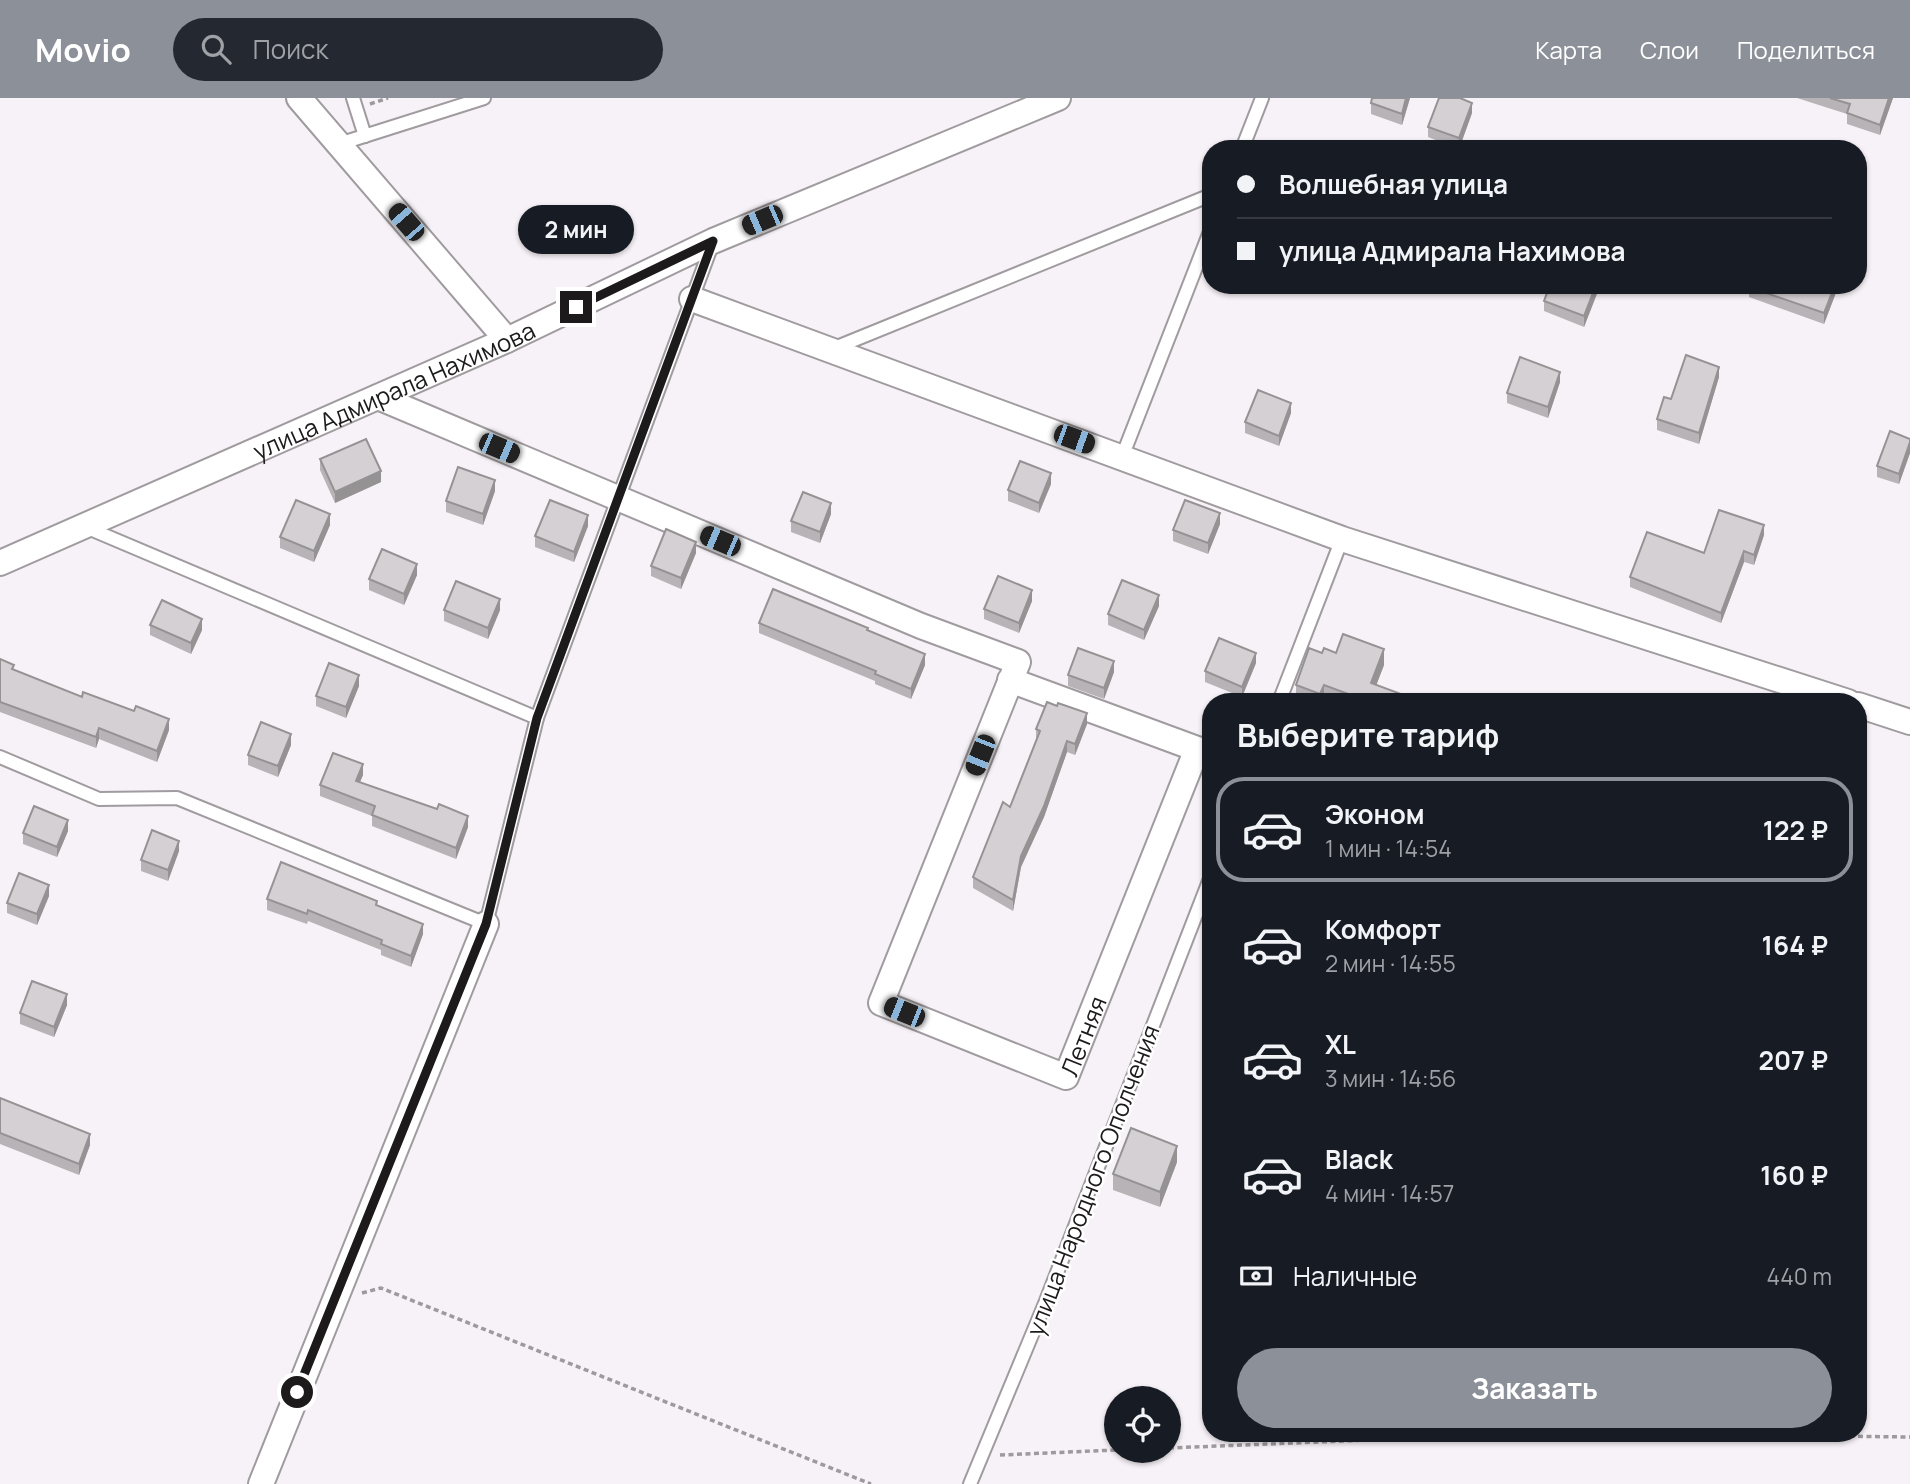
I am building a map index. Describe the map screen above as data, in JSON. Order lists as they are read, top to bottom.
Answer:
{
  "streets": {
    "street": ["улица Адмирала Нахимова", "Летняя"],
    "lane": ["улица Народного Ополчения"]
  },
  "page": {
    "header": "Movio",
    "search": "Поиск",
    "nav": ["Карта", "Слои", "Поделиться"],
    "banner": ["Волшебная улица", "улица Адмирала Нахимова"],
    "bubble": "2 мин",
    "heading": "Выберите тариф",
    "list": [
      {
        "name": "Эконом",
        "note": "1 мин · 14:54",
        "value": "122 ₽"
      },
      {
        "name": "Комфорт",
        "note": "2 мин · 14:55",
        "value": "164 ₽"
      },
      {
        "name": "XL",
        "note": "3 мин · 14:56",
        "value": "207 ₽"
      },
      {
        "name": "Black",
        "note": "4 мин · 14:57",
        "value": "160 ₽"
      }
    ],
    "pay": ["Наличные", "440 m"],
    "buttons": "Заказать"
  }
}
